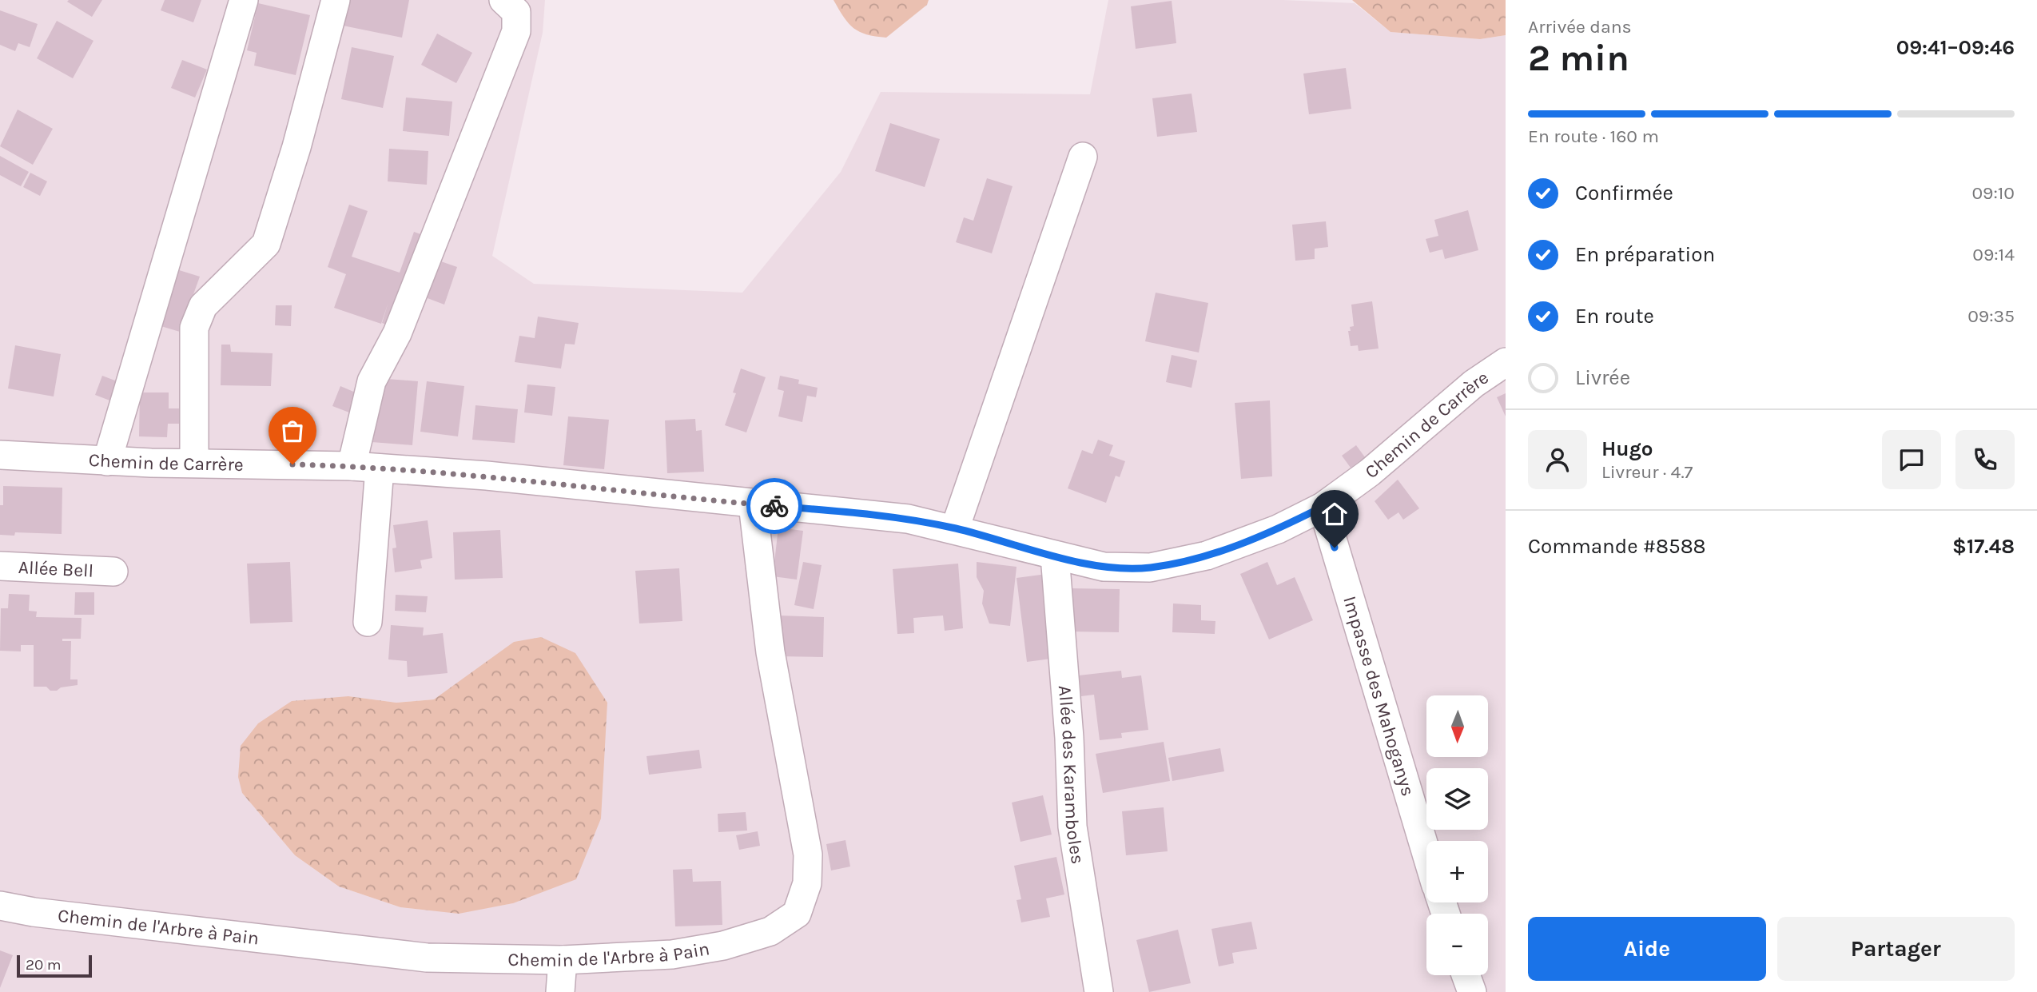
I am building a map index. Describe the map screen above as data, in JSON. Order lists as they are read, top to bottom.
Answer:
{
  "streets": {
    "street": [
      "Chemin de Carrère",
      "Allée Bell",
      "Impasse des Mahoganys",
      "Allée des Karamboles",
      "Chemin de l'Arbre à Pain"
    ]
  },
  "crossings": [
    ["Chemin de Carrère", "Impasse des Mahoganys"],
    ["Chemin de Carrère", "Allée des Karamboles"],
    ["Chemin de Carrère", "Chemin de l'Arbre à Pain"]
  ],
  "scale_bar": "20 m",
  "north": "bottom",
  "page": {
    "heading": ["2 min", "Arrivée dans", "09:41–09:46"],
    "panel": [
      "Hugo",
      "Livreur · 4.7",
      "Commande #8588",
      "$17.48"
    ],
    "bar": "En route · 160 m",
    "list": [
      ["Confirmée", "09:10"],
      ["En préparation", "09:14"],
      ["En route", "09:35"],
      "Livrée"
    ],
    "map_buttons": ["+", "−"],
    "buttons": ["Aide", "Partager"],
    "scale": "20 m"
  }
}
